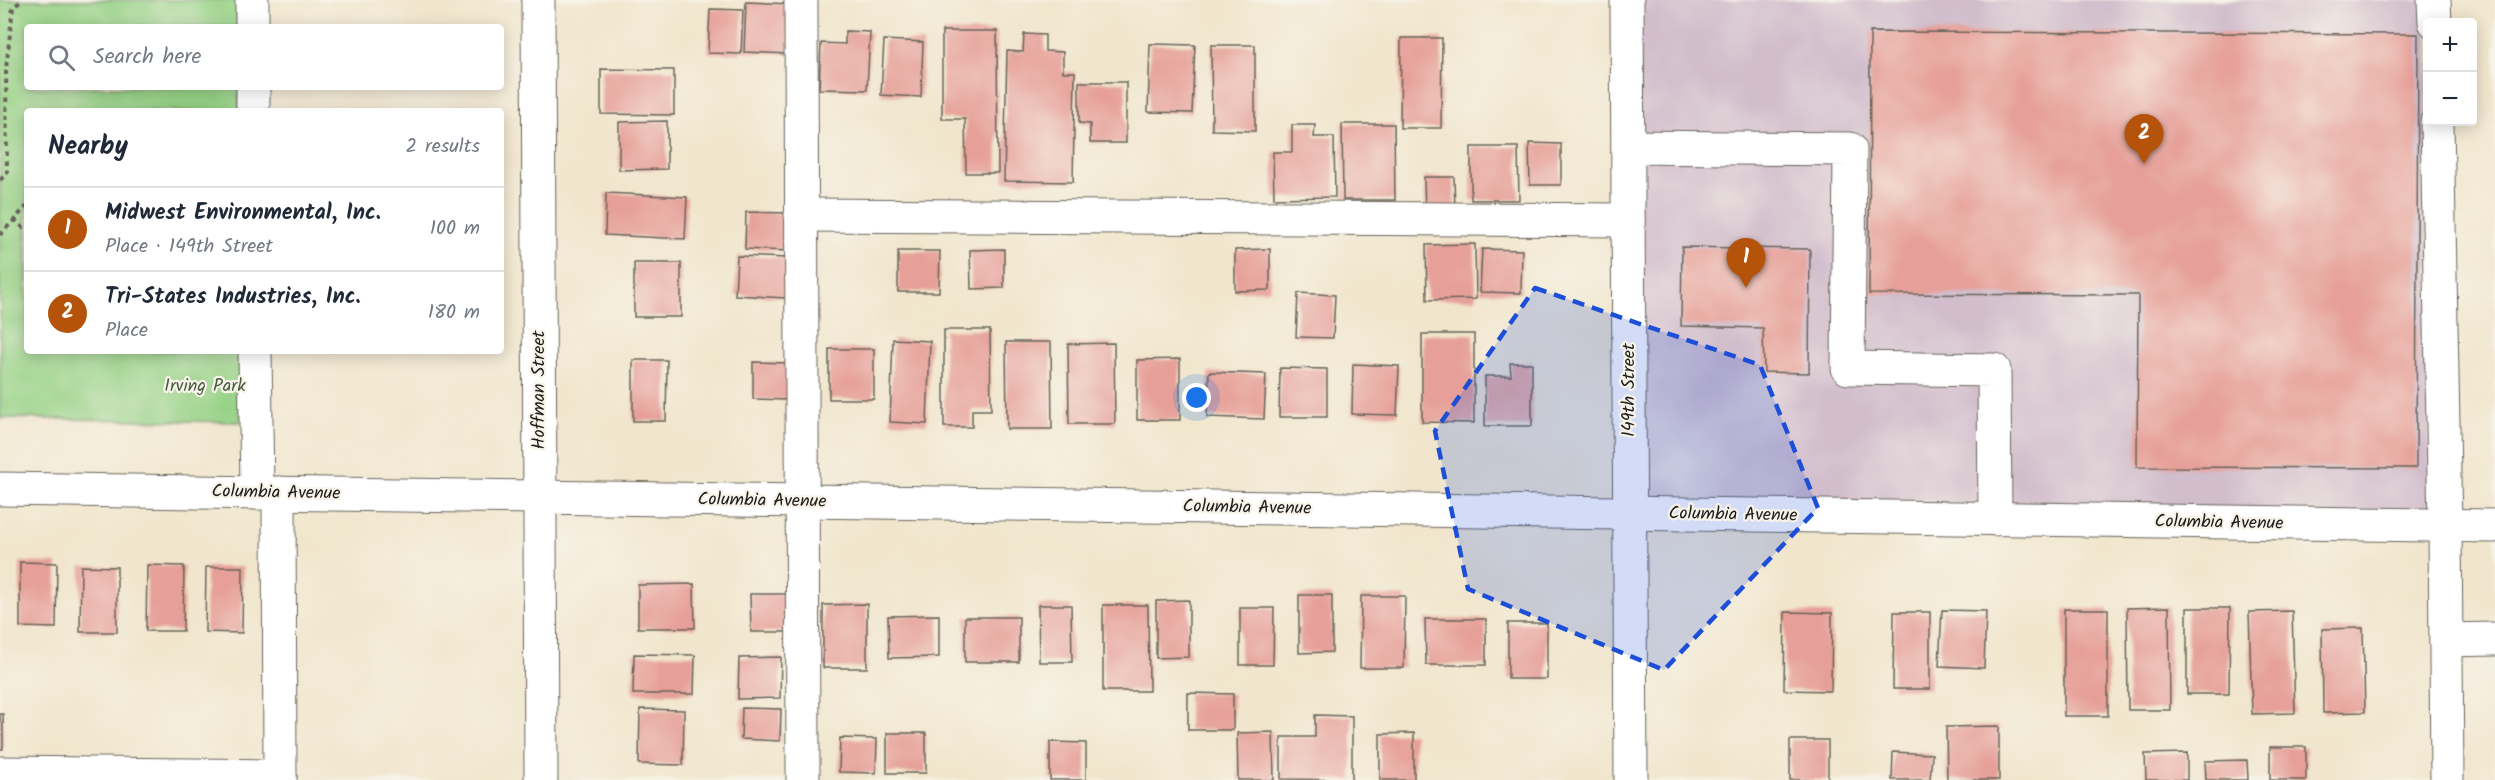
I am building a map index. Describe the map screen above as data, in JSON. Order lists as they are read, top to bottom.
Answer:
{
  "streets": {
    "street": ["Hoffman Street", "149th Street", "Columbia Avenue"]
  },
  "crossings": [
    ["Hoffman Street", "Columbia Avenue"],
    ["149th Street", "Columbia Avenue"]
  ],
  "parks": ["Irving Park"],
  "page": {
    "map_buttons": ["+", "−"],
    "search": "Search here",
    "heading": ["Nearby", "2 results"],
    "pins": ["2", "1"],
    "list": [
      {
        "mark": "1",
        "name": "Midwest Environmental, Inc.",
        "note": "Place · 149th Street",
        "value": "100 m"
      },
      {
        "mark": "2",
        "name": "Tri-States Industries, Inc.",
        "note": "Place",
        "value": "180 m"
      }
    ]
  }
}
